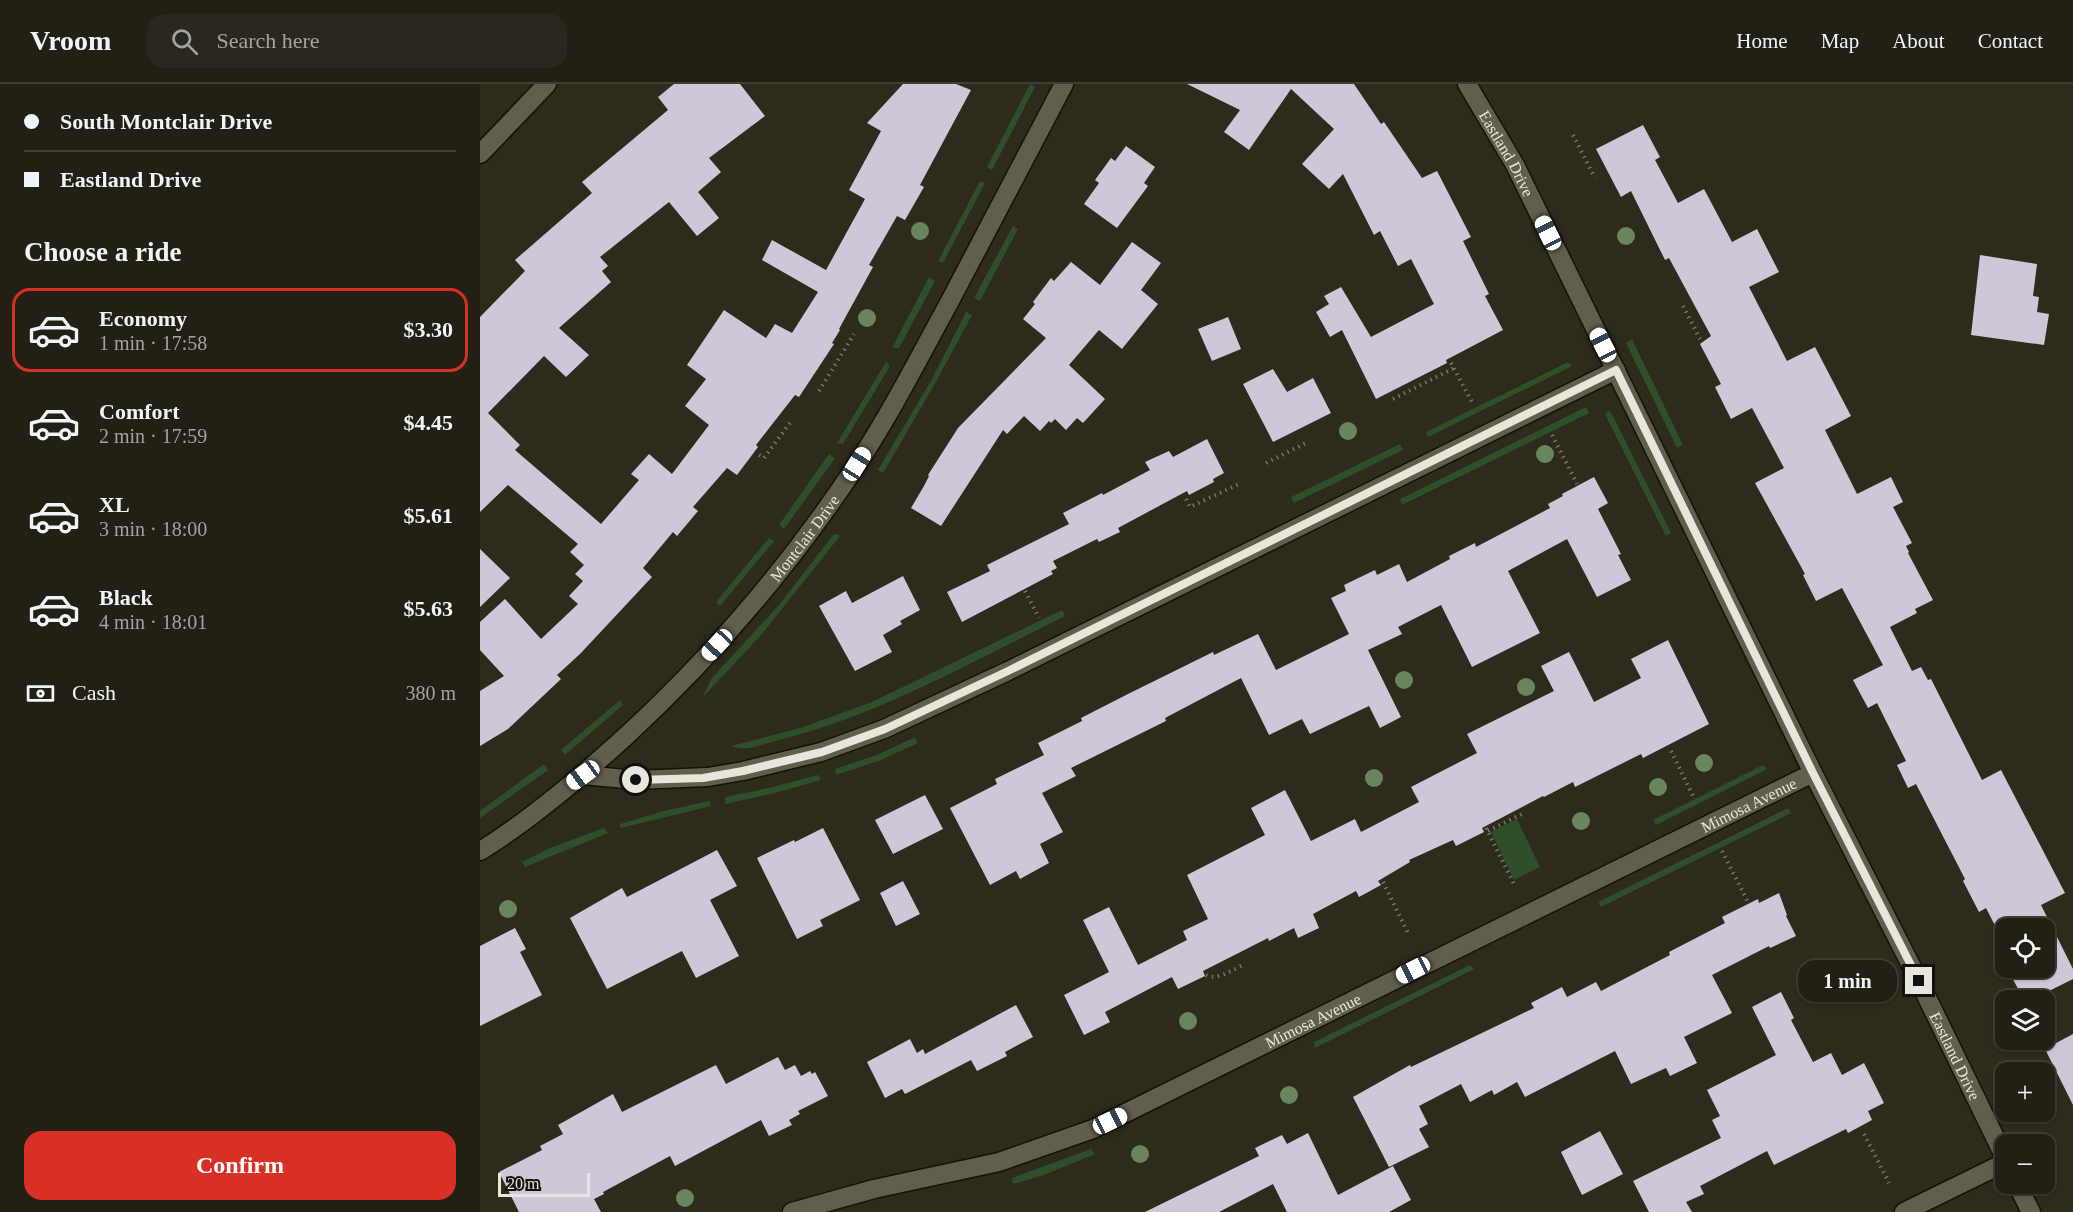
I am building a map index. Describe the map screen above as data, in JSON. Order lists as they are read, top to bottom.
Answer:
{
  "streets": {
    "street": ["Eastland Drive", "Montclair Drive", "Mimosa Avenue"]
  },
  "crossings": [
    ["Eastland Drive", "Mimosa Avenue"]
  ],
  "scale_bar": "20 m",
  "page": {
    "header": "Vroom",
    "search": "Search here",
    "nav": [
      "Home",
      "Map",
      "About",
      "Contact"
    ],
    "banner": ["South Montclair Drive", "Eastland Drive"],
    "heading": "Choose a ride",
    "list": [
      {
        "name": "Economy",
        "note": "1 min · 17:58",
        "value": "$3.30"
      },
      {
        "name": "Comfort",
        "note": "2 min · 17:59",
        "value": "$4.45"
      },
      {
        "name": "XL",
        "note": "3 min · 18:00",
        "value": "$5.61"
      },
      {
        "name": "Black",
        "note": "4 min · 18:01",
        "value": "$5.63"
      }
    ],
    "pay": ["Cash", "380 m"],
    "map_buttons": ["+", "−"],
    "bubble": "1 min",
    "buttons": "Confirm",
    "scale": "20 m"
  }
}
